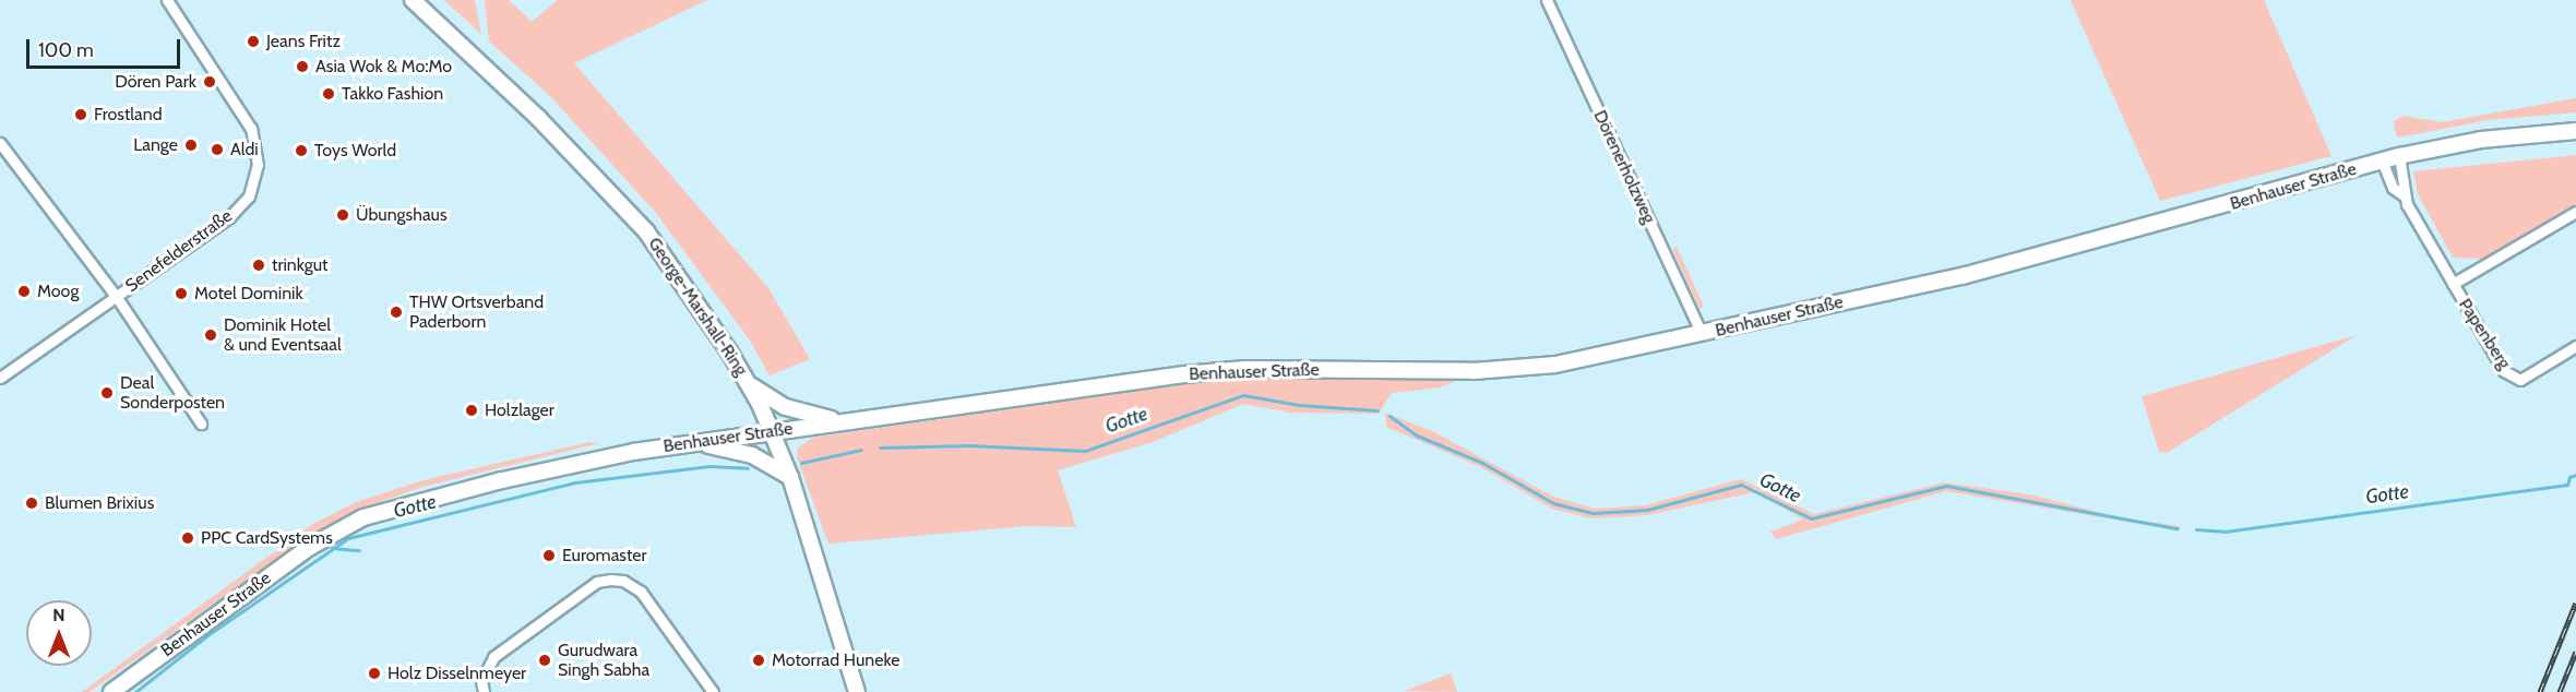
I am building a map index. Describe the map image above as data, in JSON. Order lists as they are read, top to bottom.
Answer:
{
  "streets": {
    "main road": ["Benhauser Straße", "George-Marshall-Ring"],
    "street": ["Dörenerholzweg", "Senefelderstraße", "Papenberg"]
  },
  "crossings": [
    ["Dörenerholzweg", "Benhauser Straße"],
    ["Benhauser Straße", "George-Marshall-Ring"]
  ],
  "water": ["Gotte"],
  "places": [
    "Jeans Fritz",
    "Asia Wok & Mo:Mo",
    "Dören Park",
    "Takko Fashion",
    "Frostland",
    "Lange",
    "Aldi",
    "Toys World",
    "Übungshaus",
    "trinkgut",
    "Moog",
    "Motel Dominik",
    "THW Ortsverband Paderborn",
    "Dominik Hotel & und Eventsaal",
    "Deal Sonderposten",
    "Holzlager",
    "Blumen Brixius",
    "PPC CardSystems",
    "Euromaster",
    "Gurudwara Singh Sabha",
    "Motorrad Huneke",
    "Holz Disselnmeyer"
  ],
  "scale_bar": "100 m",
  "north": "top"
}
